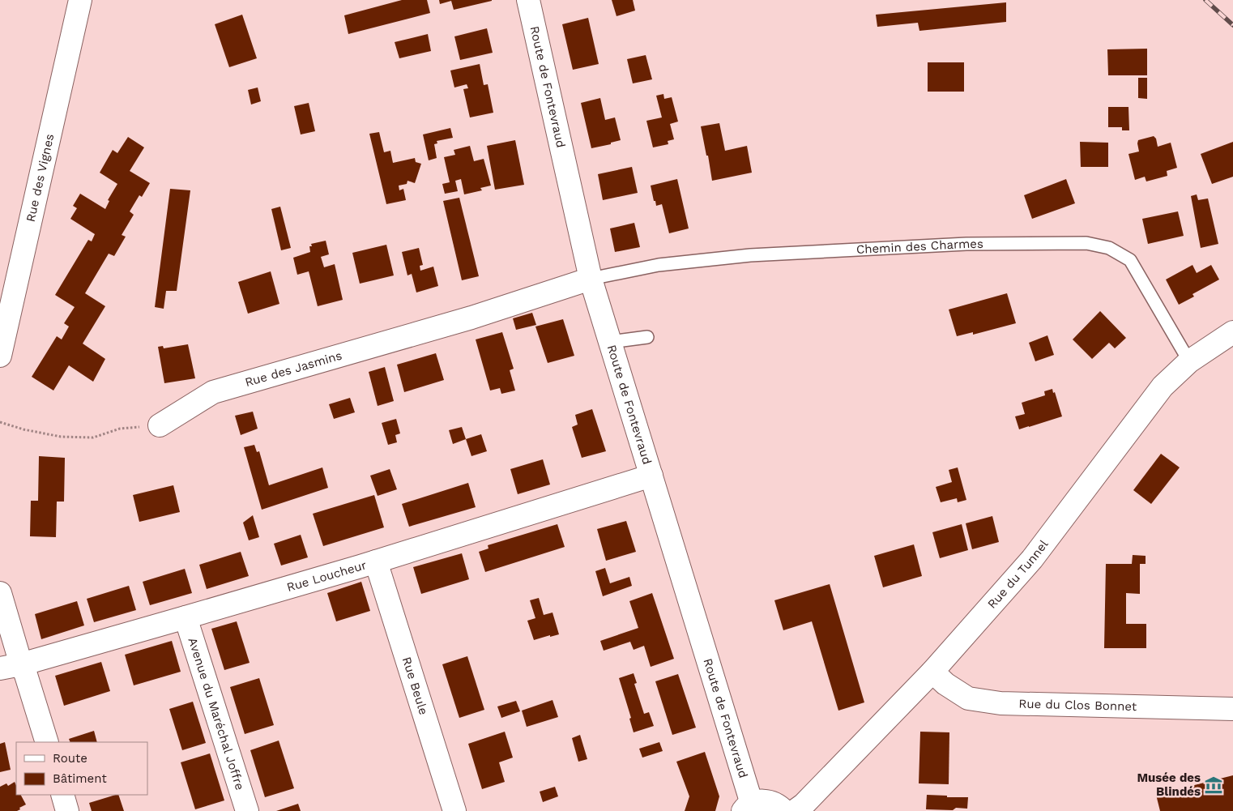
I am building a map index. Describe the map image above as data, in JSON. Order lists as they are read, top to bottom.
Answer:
{
  "streets": {
    "street": [
      "Route de Fontevraud",
      "Rue des Vignes",
      "Rue des Jasmins",
      "Rue du Tunnel",
      "Rue Loucheur",
      "Rue Beule",
      "Rue du Clos Bonnet",
      "Avenue du Maréchal Joffre"
    ],
    "lane": ["Chemin des Charmes"]
  },
  "crossings": [
    ["Route de Fontevraud", "Chemin des Charmes"],
    ["Route de Fontevraud", "Rue des Jasmins"],
    ["Route de Fontevraud", "Rue Loucheur"],
    ["Chemin des Charmes", "Rue des Jasmins"],
    ["Chemin des Charmes", "Rue du Tunnel"],
    ["Rue du Tunnel", "Rue du Clos Bonnet"],
    ["Rue Loucheur", "Rue Beule"],
    ["Rue Loucheur", "Avenue du Maréchal Joffre"]
  ],
  "places": {
    "museum": ["Musée des Blindés"]
  },
  "legend": ["Route", "Bâtiment"]
}
